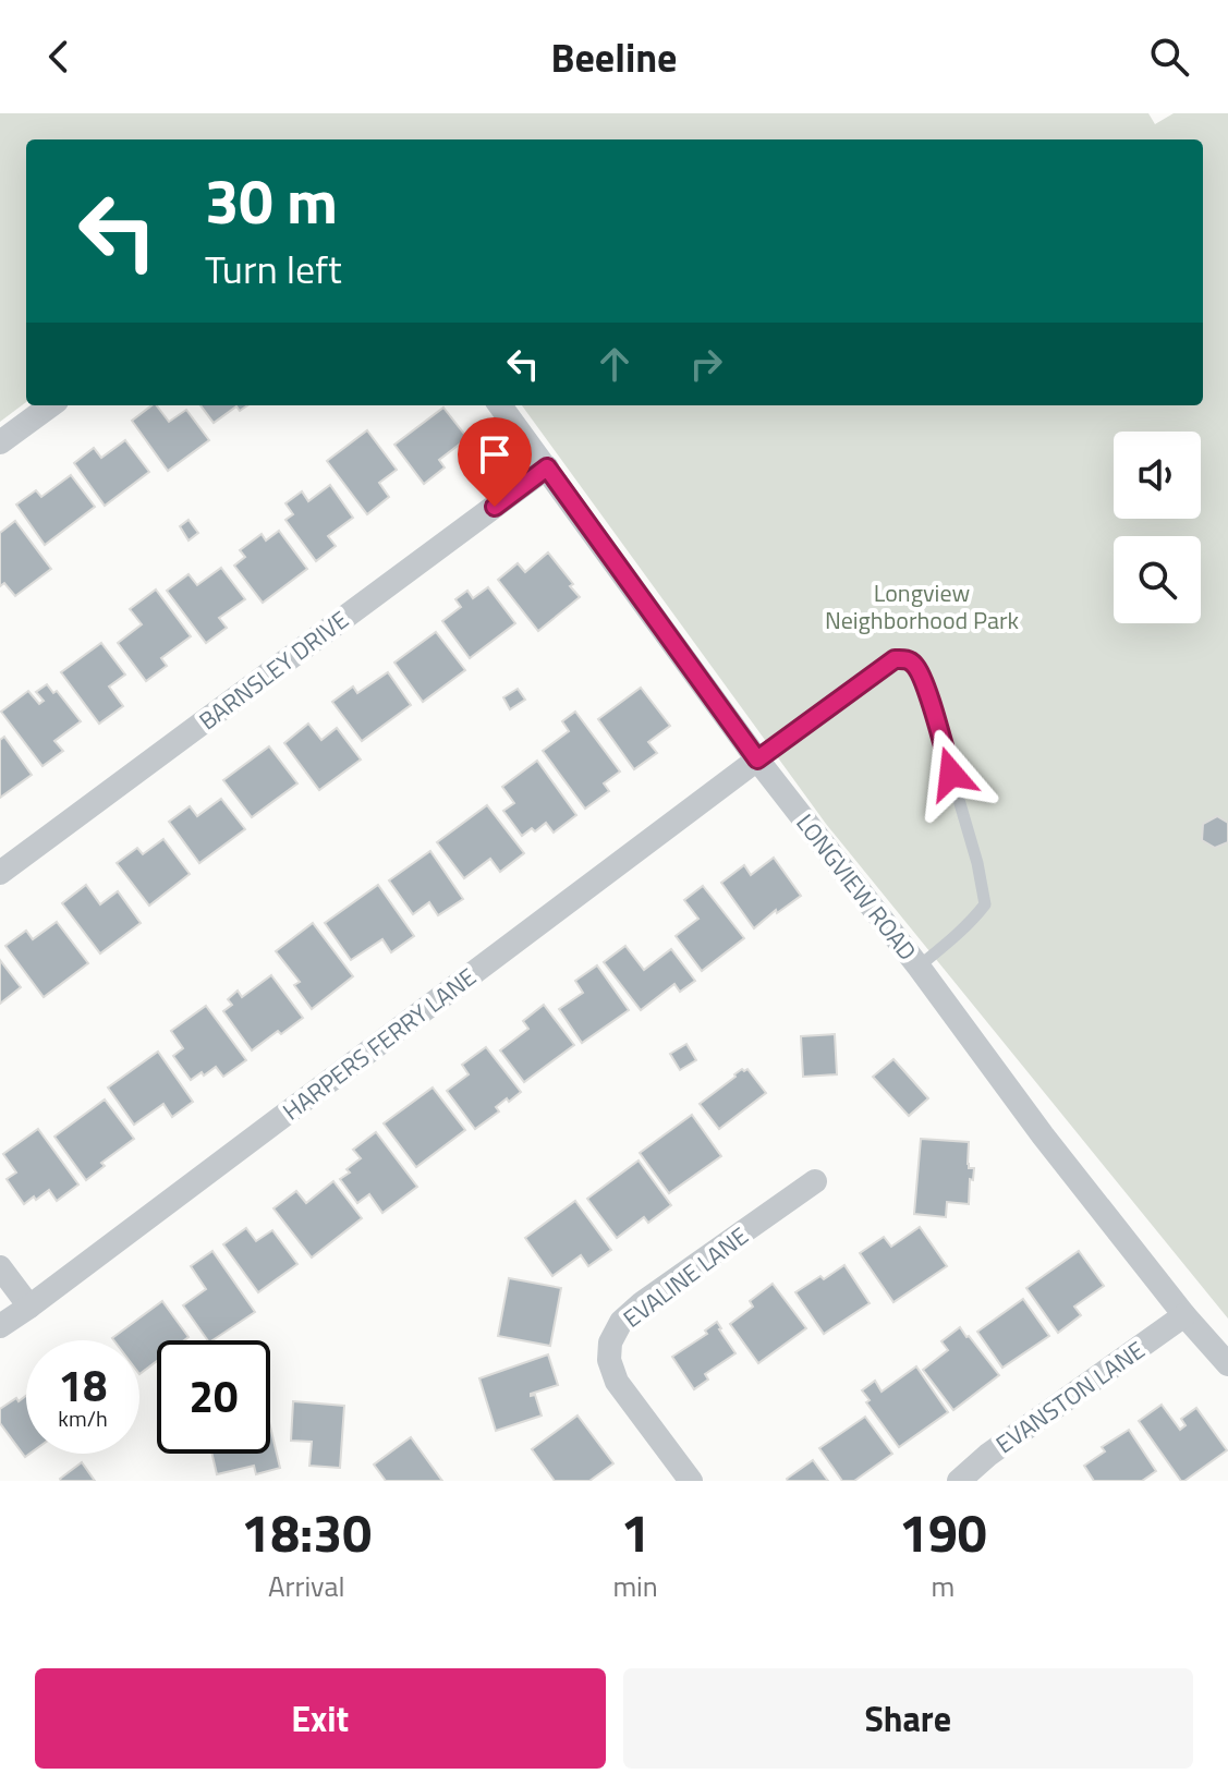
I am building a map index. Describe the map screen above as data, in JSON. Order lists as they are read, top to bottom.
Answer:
{
  "streets": {
    "street": [
      "BARNSLEY DRIVE",
      "LONGVIEW ROAD",
      "HARPERS FERRY LANE",
      "EVALINE LANE",
      "EVANSTON LANE"
    ]
  },
  "crossings": [
    ["BARNSLEY DRIVE", "LONGVIEW ROAD"],
    ["LONGVIEW ROAD", "HARPERS FERRY LANE"],
    ["LONGVIEW ROAD", "EVANSTON LANE"]
  ],
  "parks": ["Longview Neighborhood Park"],
  "page": {
    "header": "Beeline",
    "turn": ["30 m", "Turn left"],
    "speed": "18 km/h",
    "limit": "20",
    "eta": [
      "18:30",
      "Arrival",
      "1",
      "min",
      "190",
      "m"
    ],
    "buttons": ["Exit", "Share"]
  }
}
